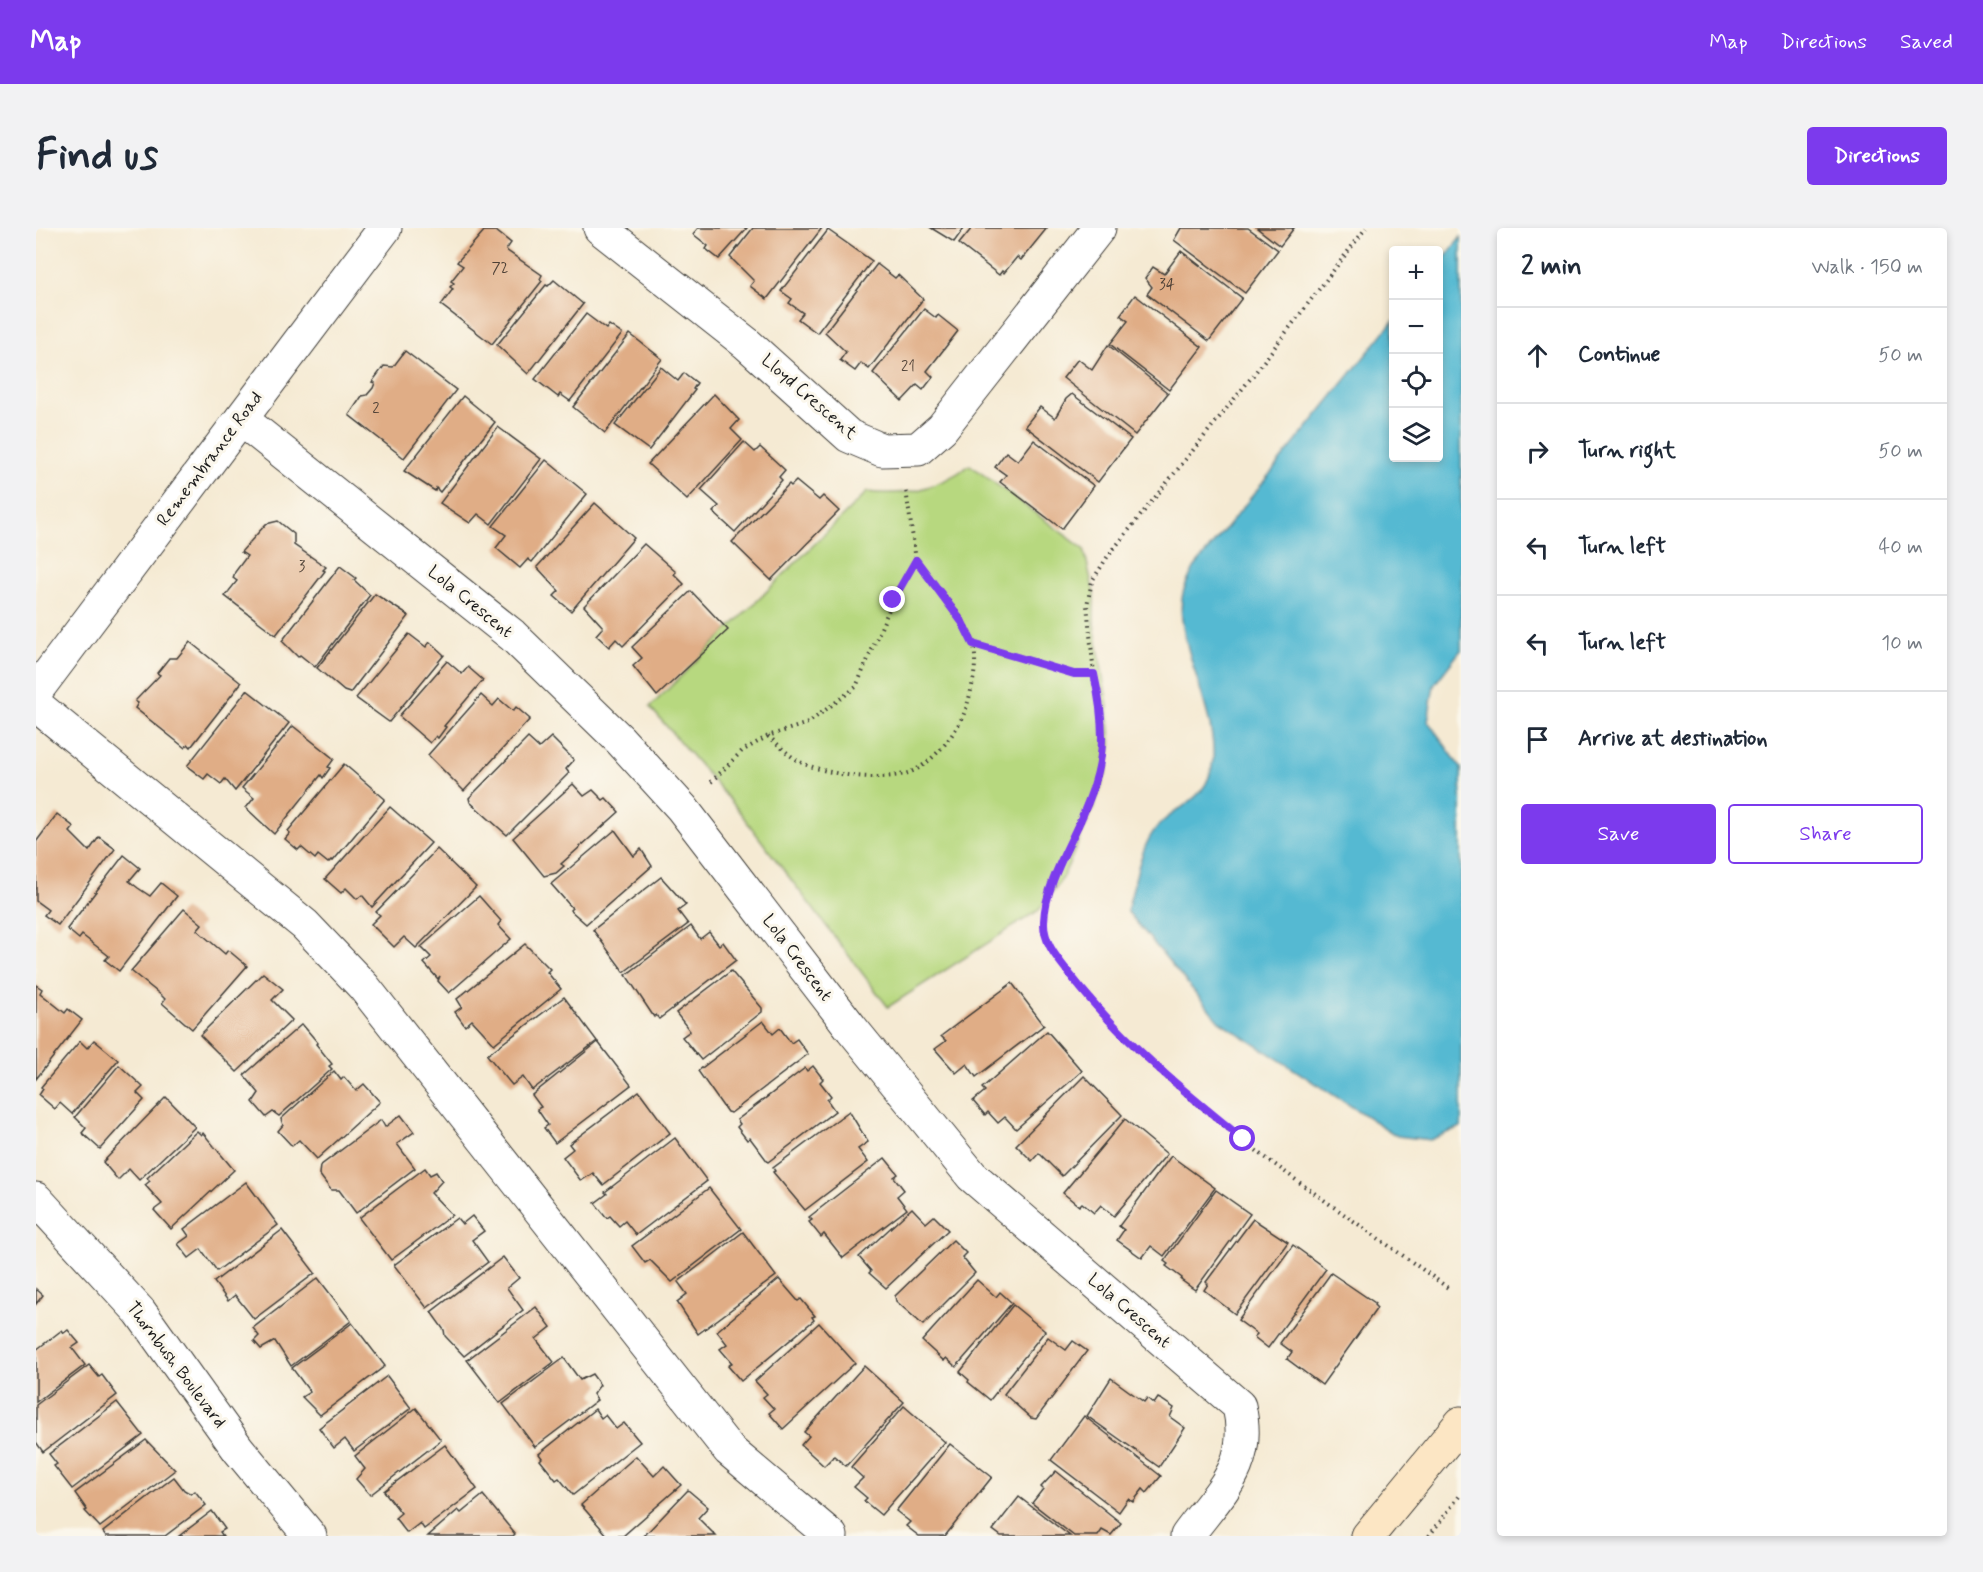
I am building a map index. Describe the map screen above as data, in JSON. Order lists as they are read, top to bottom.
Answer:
{
  "streets": {
    "street": [
      "Lloyd Crescent",
      "Remembrance Road",
      "Lola Crescent",
      "Thornbush Boulevard"
    ]
  },
  "crossings": [
    ["Remembrance Road", "Lola Crescent"]
  ],
  "house_numbers": [
    "72",
    "34",
    "21",
    "2",
    "3"
  ],
  "page": {
    "header": "Map",
    "nav": ["Map", "Directions", "Saved"],
    "buttons": [
      "Directions",
      ["Save", "Share"]
    ],
    "title": "Find us",
    "heading": ["2 min", "Walk · 150 m"],
    "map_buttons": ["+", "−"],
    "list": [
      ["Continue", "50 m"],
      ["Turn right", "50 m"],
      ["Turn left", "40 m"],
      ["Turn left", "10 m"],
      "Arrive at destination"
    ]
  }
}
